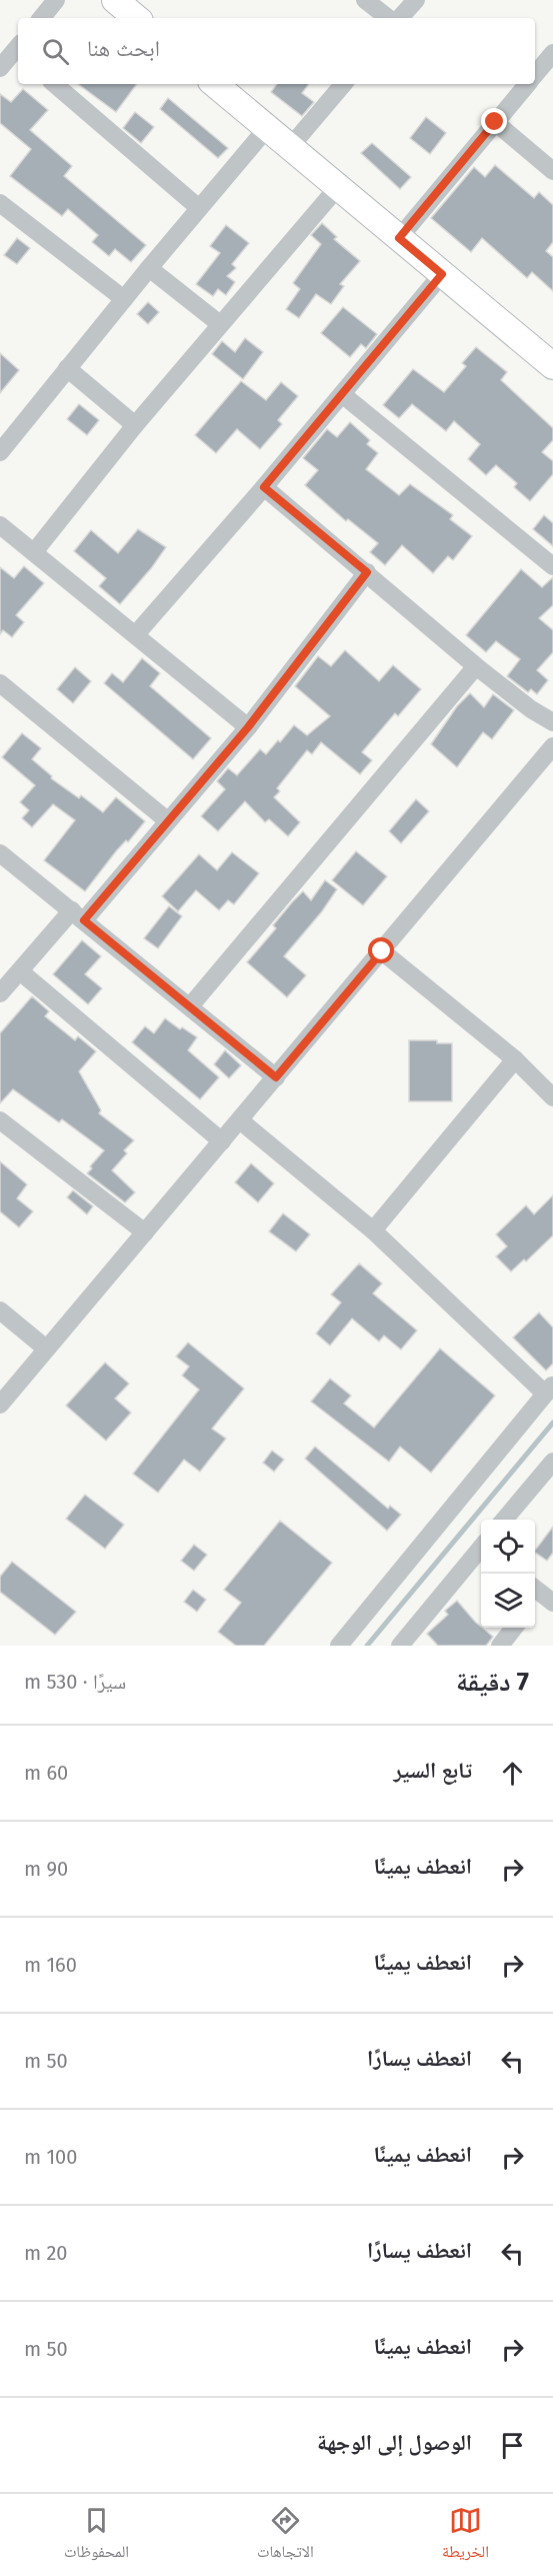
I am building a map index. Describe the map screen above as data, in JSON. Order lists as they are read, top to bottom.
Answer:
{
  "page": {
    "search": "ابحث هنا",
    "heading": ["7 دقيقة", "سيرًا · 530 m"],
    "list": [
      ["تابع السير", "60 m"],
      ["انعطف يمينًا", "90 m"],
      ["انعطف يمينًا", "160 m"],
      ["انعطف يسارًا", "50 m"],
      ["انعطف يمينًا", "100 m"],
      ["انعطف يسارًا", "20 m"],
      ["انعطف يمينًا", "50 m"],
      "الوصول إلى الوجهة"
    ],
    "nav": ["الخريطة", "الاتجاهات", "المحفوظات"]
  }
}
